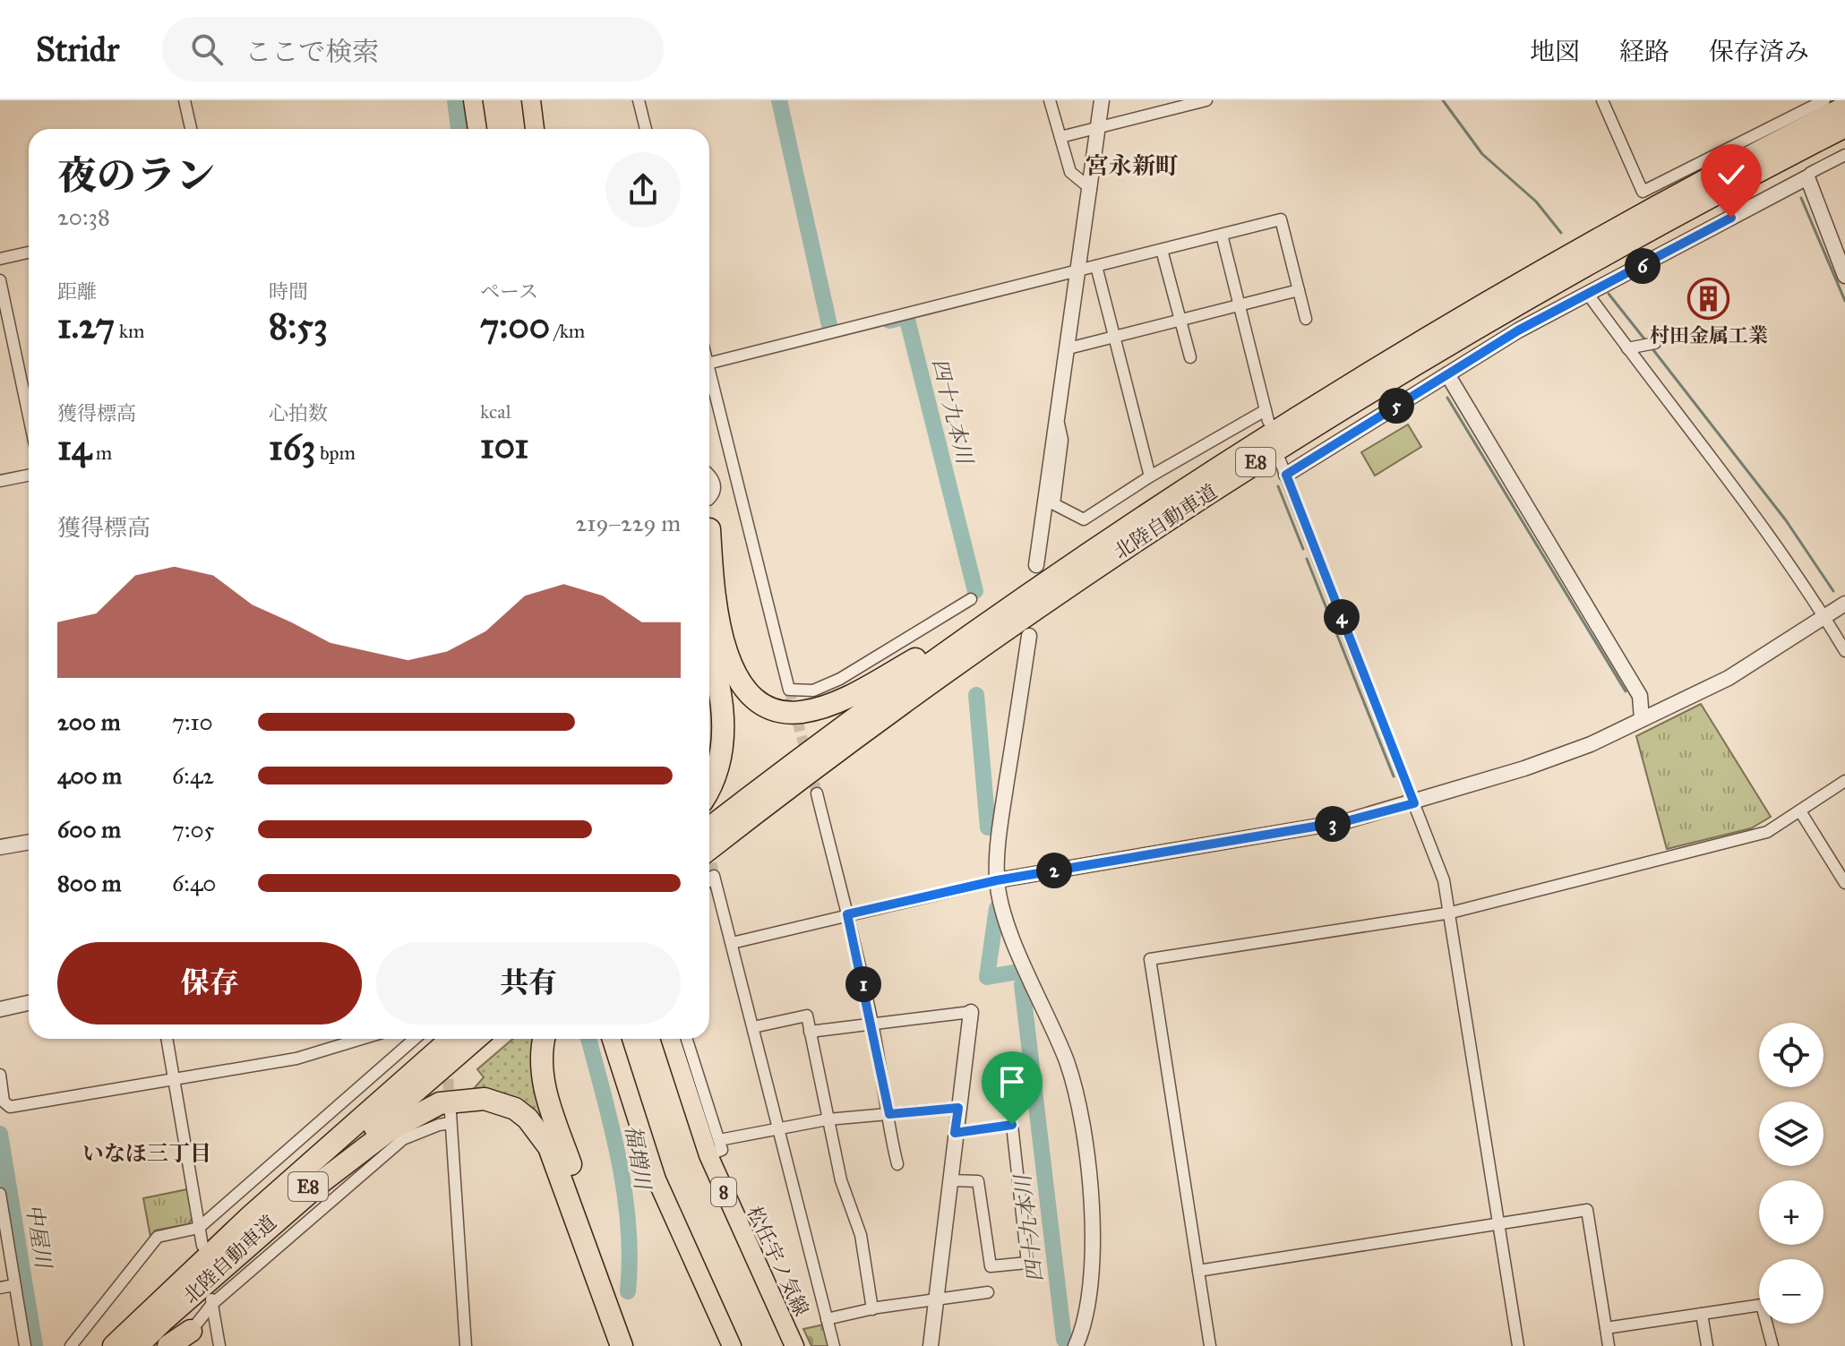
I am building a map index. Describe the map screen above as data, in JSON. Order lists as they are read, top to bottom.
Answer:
{
  "streets": {
    "highway": ["E8", "北陸自動車道"],
    "main road": ["8", "松任宇ノ気線"]
  },
  "districts": ["宮永新町", "いなほ三丁目"],
  "water": ["四十九本川", "福増川", "中屋川"],
  "places": {
    "building": ["村田金属工業"]
  },
  "page": {
    "header": "Stridr",
    "search": "ここで検索",
    "nav": ["地図", "経路", "保存済み"],
    "heading": ["夜のラン", "20:38"],
    "pins": [
      "6",
      "5",
      "4",
      "3",
      "2",
      "1"
    ],
    "stats": [
      ["距離", "1.27 km"],
      ["時間", "8:53"],
      ["ペース", "7:00 /km"],
      ["獲得標高", "14 m"],
      ["心拍数", "163 bpm"],
      ["kcal", "101"]
    ],
    "chart": ["獲得標高", "219–229 m"],
    "list": [
      {
        "name": "200 m",
        "note": "7:10"
      },
      {
        "name": "400 m",
        "note": "6:42"
      },
      {
        "name": "600 m",
        "note": "7:05"
      },
      {
        "name": "800 m",
        "note": "6:40"
      }
    ],
    "buttons": ["保存", "共有"],
    "map_buttons": ["+", "−"]
  }
}
